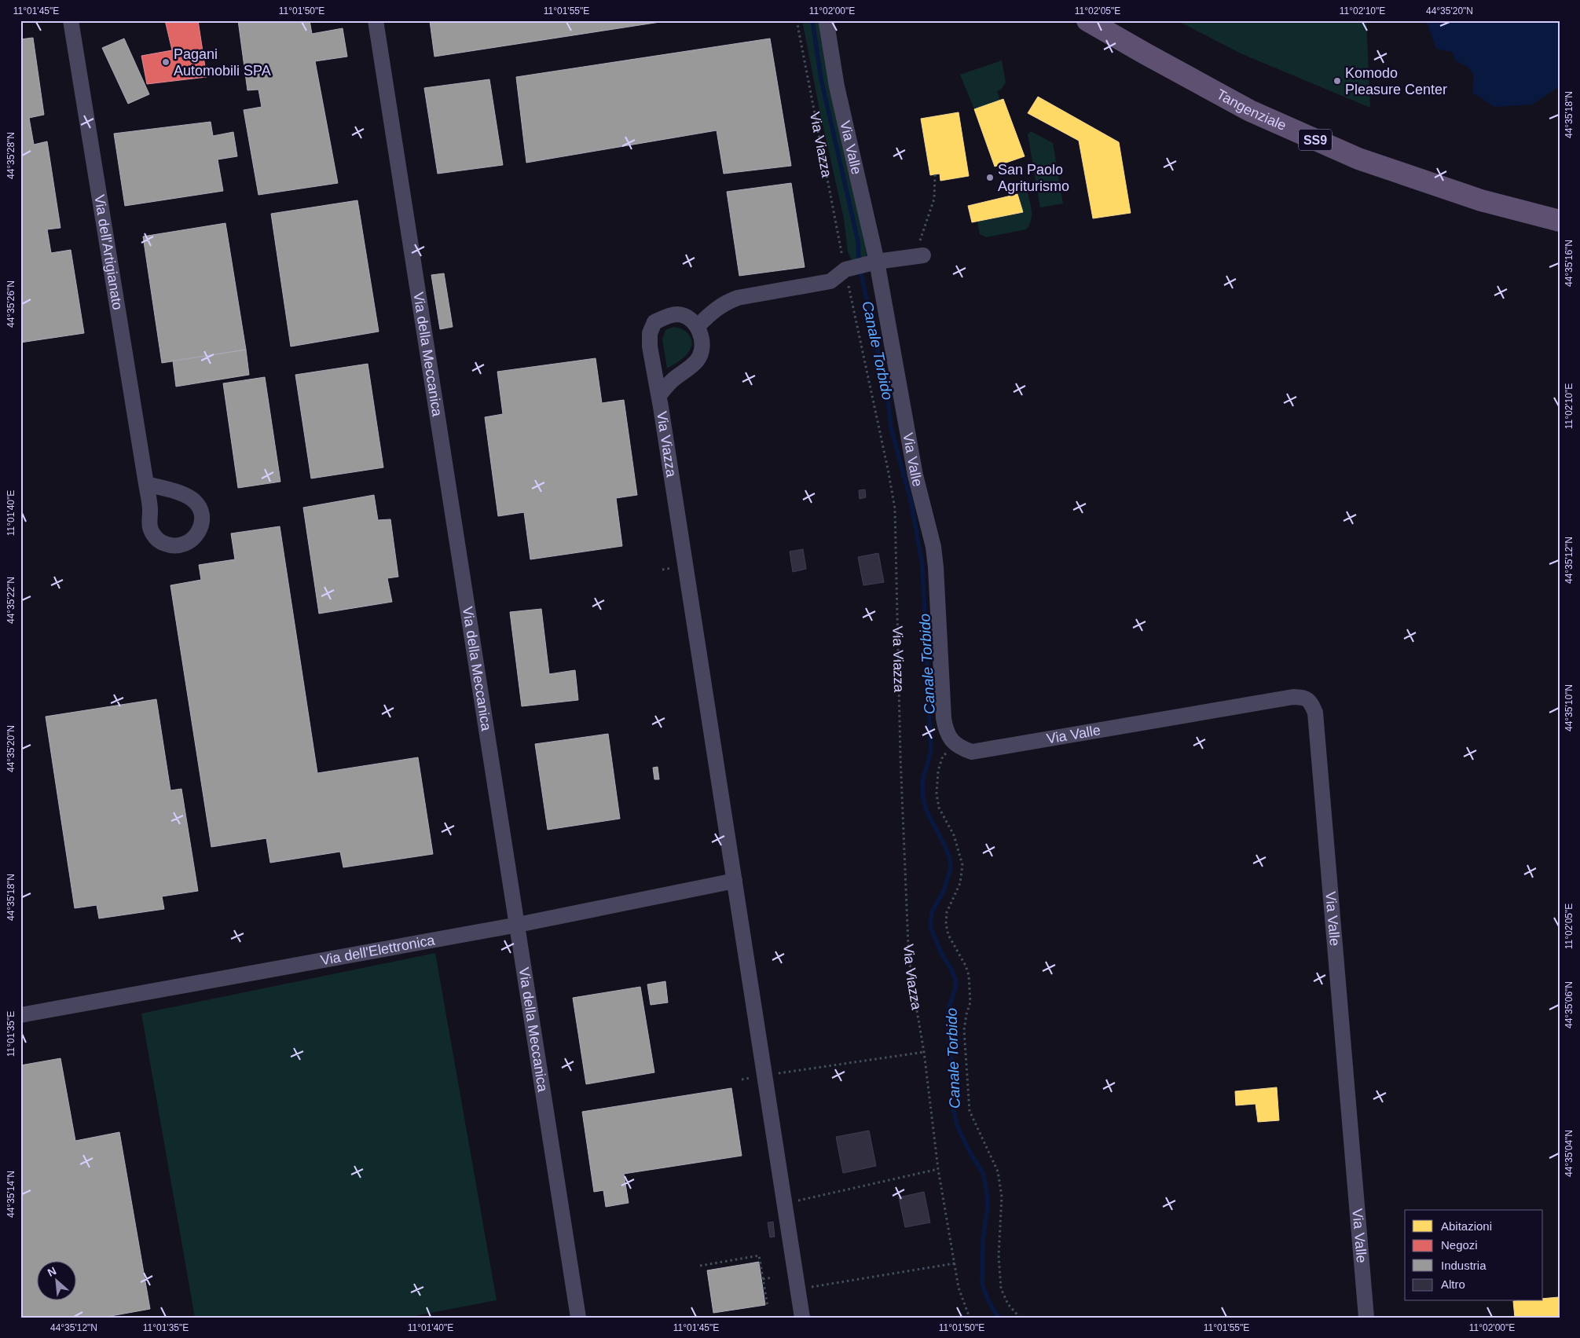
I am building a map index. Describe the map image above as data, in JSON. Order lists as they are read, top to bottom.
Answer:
{
  "streets": {
    "main road": ["Tangenziale", "SS9"],
    "street": [
      "Via Viazza",
      "Via Valle",
      "Via dell'Artigianato",
      "Via della Meccanica",
      "Via dell'Elettronica"
    ]
  },
  "crossings": [
    ["Via Viazza", "Via dell'Elettronica"],
    ["Via della Meccanica", "Via dell'Elettronica"]
  ],
  "water": ["Canale Torbido"],
  "places": ["Pagani Automobili SPA", "Komodo Pleasure Center", "San Paolo Agriturismo"],
  "legend": [
    "Abitazioni",
    "Negozi",
    "Industria",
    "Altro"
  ],
  "north": "top left",
  "coordinates": [
    "11°01'45\"E",
    "11°01'50\"E",
    "11°01'55\"E",
    "11°02'00\"E",
    "11°02'05\"E",
    "11°02'10\"E",
    "44°35'20\"N",
    "44°35'18\"N",
    "44°35'28\"N",
    "44°35'16\"N",
    "44°35'26\"N",
    "11°01'40\"E",
    "44°35'12\"N",
    "44°35'22\"N",
    "44°35'10\"N",
    "44°35'06\"N",
    "11°01'35\"E",
    "44°35'04\"N",
    "44°35'14\"N"
  ]
}
